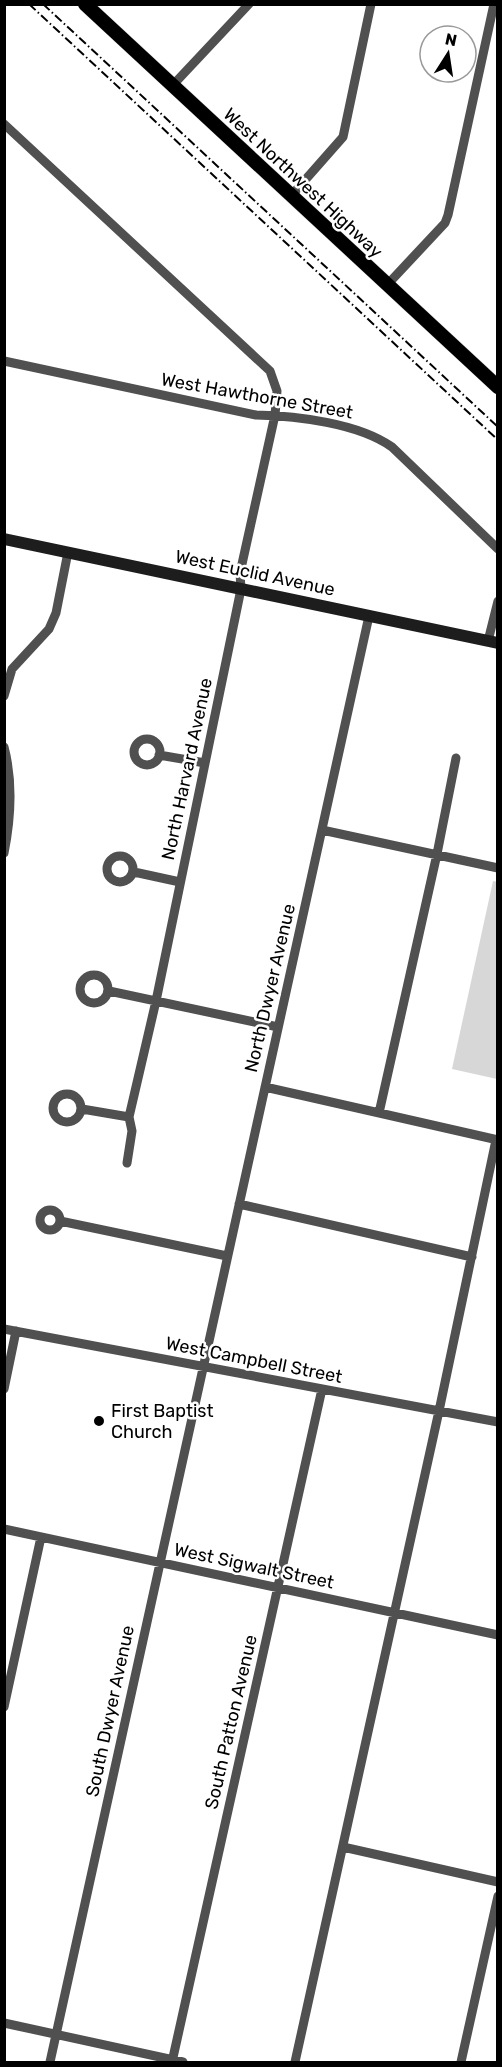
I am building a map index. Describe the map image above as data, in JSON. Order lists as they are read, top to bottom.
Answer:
{
  "streets": {
    "main road": ["West Northwest Highway", "West Euclid Avenue"],
    "street": [
      "West Hawthorne Street",
      "North Harvard Avenue",
      "North Dwyer Avenue",
      "West Campbell Street",
      "West Sigwalt Street",
      "South Dwyer Avenue",
      "South Patton Avenue"
    ]
  },
  "crossings": [
    ["West Hawthorne Street", "North Harvard Avenue"],
    ["West Euclid Avenue", "North Harvard Avenue"],
    ["West Euclid Avenue", "North Dwyer Avenue"],
    ["North Dwyer Avenue", "West Campbell Street"],
    ["North Dwyer Avenue", "South Dwyer Avenue"],
    ["West Campbell Street", "South Dwyer Avenue"],
    ["West Campbell Street", "South Patton Avenue"],
    ["West Sigwalt Street", "South Dwyer Avenue"],
    ["West Sigwalt Street", "South Patton Avenue"]
  ],
  "places": ["First Baptist Church"],
  "north": "top"
}
